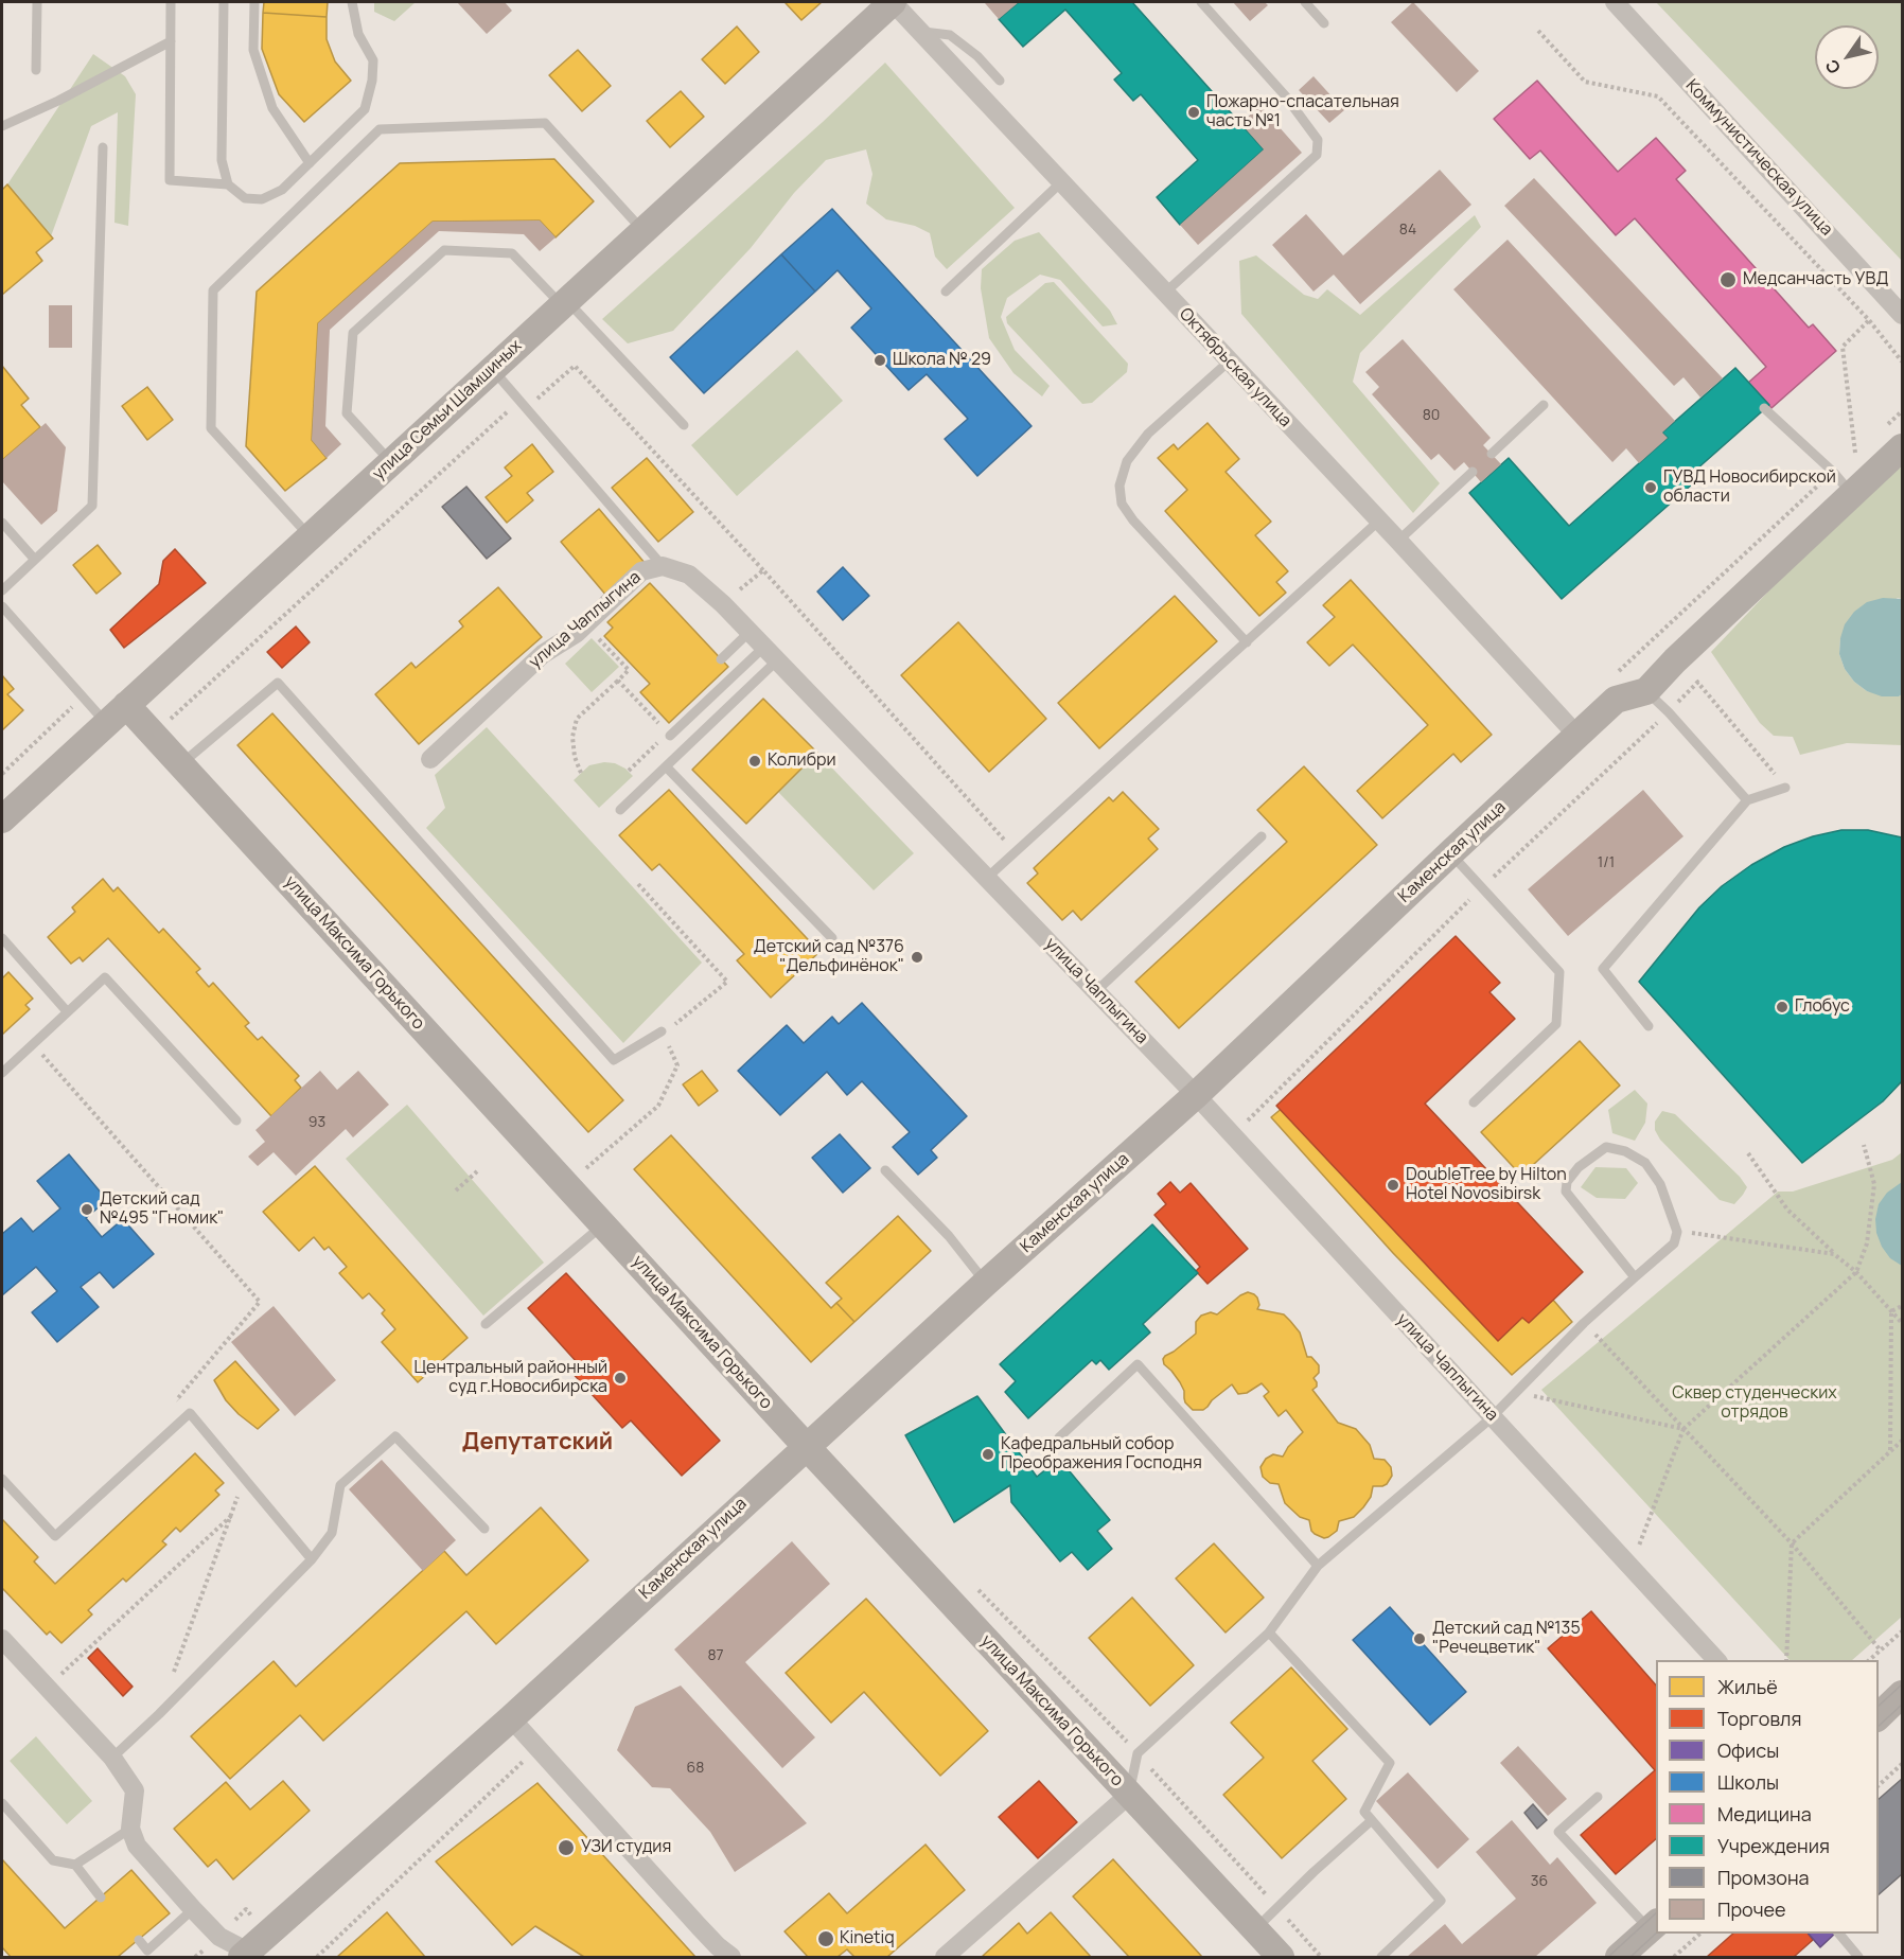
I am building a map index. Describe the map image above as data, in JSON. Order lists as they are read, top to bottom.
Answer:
{
  "streets": {
    "street": [
      "Коммунистическая улица",
      "Октябрьская улица",
      "улица Семьи Шамшиных",
      "улица Чаплыгина",
      "Каменская улица",
      "улица Максима Горького"
    ]
  },
  "crossings": [
    ["Октябрьская улица", "улица Семьи Шамшиных"],
    ["Октябрьская улица", "Каменская улица"],
    ["улица Семьи Шамшиных", "улица Максима Горького"],
    ["улица Чаплыгина", "Каменская улица"],
    ["Каменская улица", "улица Максима Горького"]
  ],
  "districts": ["Депутатский"],
  "parks": ["Сквер студенческих отрядов"],
  "places": [
    "Пожарно-спасательная часть №1",
    "Медсанчасть УВД",
    "Школа № 29",
    "ГУВД Новосибирской области",
    "Колибри",
    "Детский сад №376 \"Дельфинёнок\"",
    "Глобус",
    "DoubleTree by Hilton Hotel Novosibirsk",
    "Детский сад №495 \"Гномик\"",
    "Центральный районный суд г.Новосибирска",
    "Кафедральный собор Преображения Господня",
    "Детский сад №135 \"Речецветик\"",
    "УЗИ студия",
    "Kinetiq"
  ],
  "house_numbers": [
    "84",
    "80",
    "1/1",
    "93",
    "87",
    "68",
    "36"
  ],
  "legend": [
    "Жильё",
    "Торговля",
    "Офисы",
    "Школы",
    "Медицина",
    "Учреждения",
    "Промзона",
    "Прочее"
  ],
  "north": "bottom left"
}
